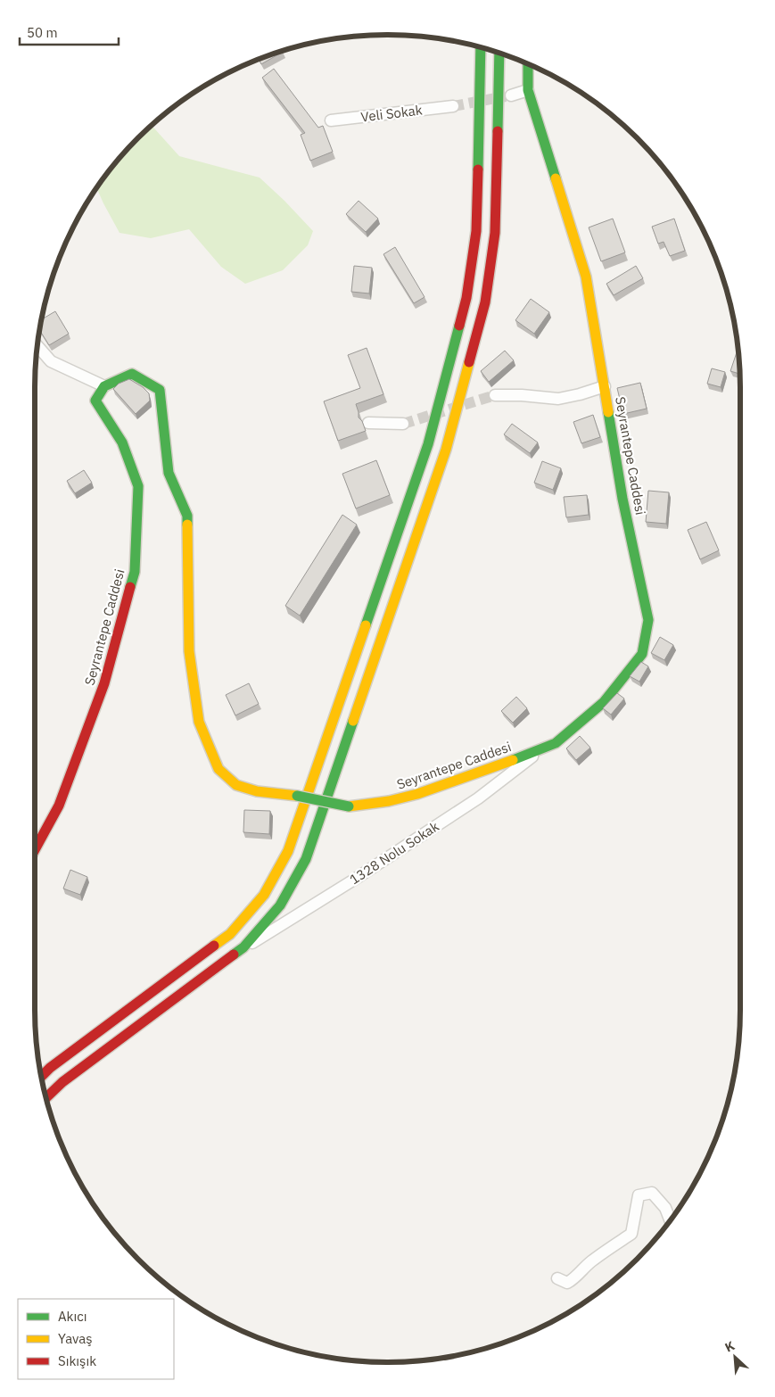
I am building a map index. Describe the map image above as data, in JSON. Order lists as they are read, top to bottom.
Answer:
{
  "streets": {
    "main road": ["Seyrantepe Caddesi"],
    "street": ["Veli Sokak", "1328 Nolu Sokak"]
  },
  "crossings": [
    ["Seyrantepe Caddesi", "1328 Nolu Sokak"]
  ],
  "legend": ["Akıcı", "Yavaş", "Sıkışık"],
  "scale_bar": "50 m",
  "north": "top left"
}
